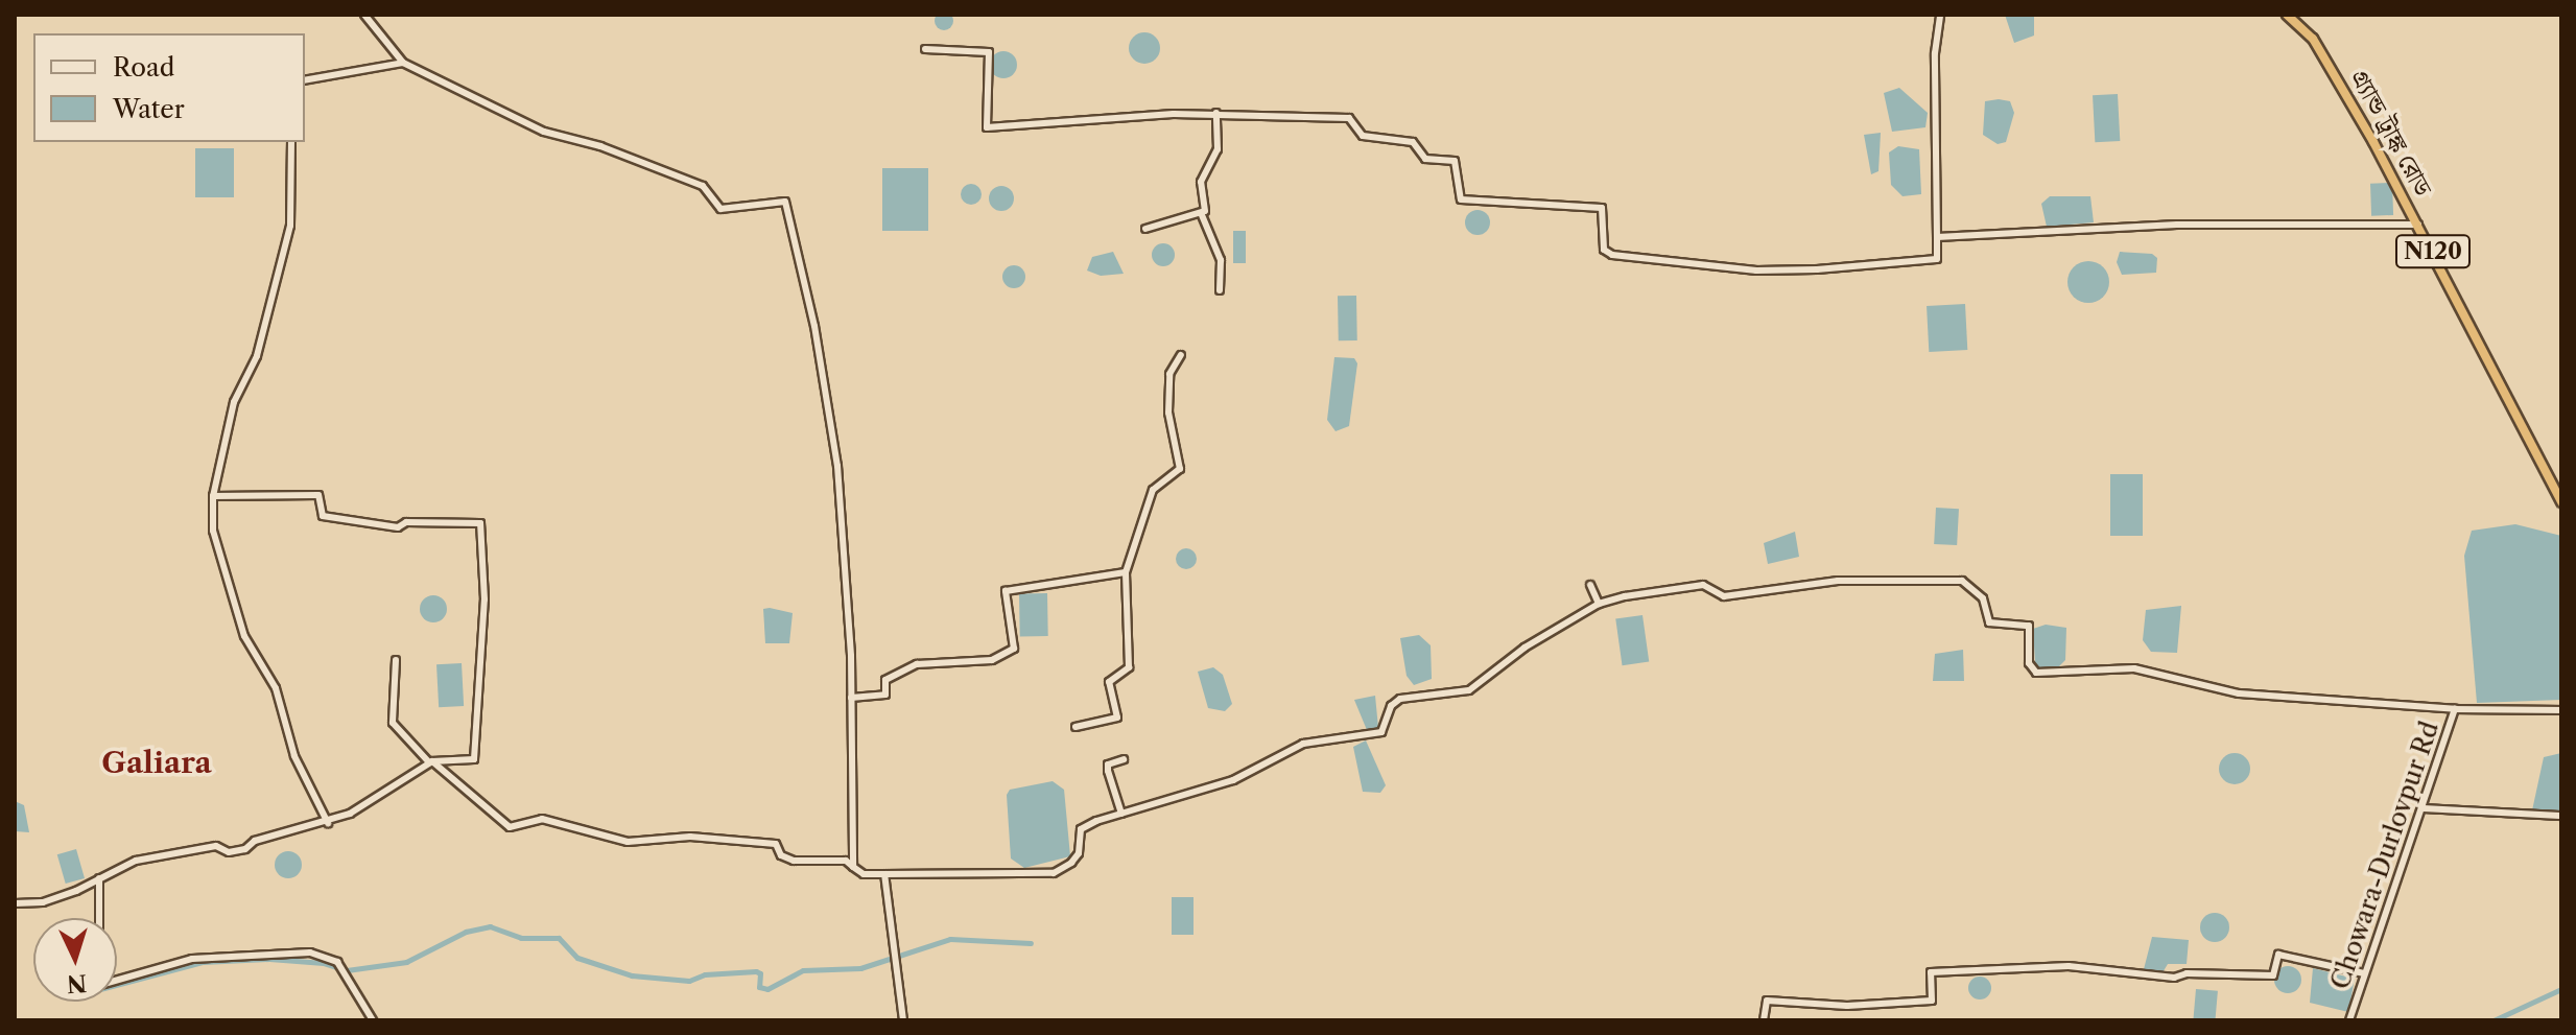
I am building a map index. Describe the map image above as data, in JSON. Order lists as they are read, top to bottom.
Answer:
{
  "streets": {
    "highway": ["গ্র্যান্ড ট্রাঙ্ক রোড", "N120"],
    "street": ["Chowara-Durlovpur Rd"]
  },
  "districts": ["Galiara"],
  "legend": ["Road", "Water"],
  "north": "bottom"
}
